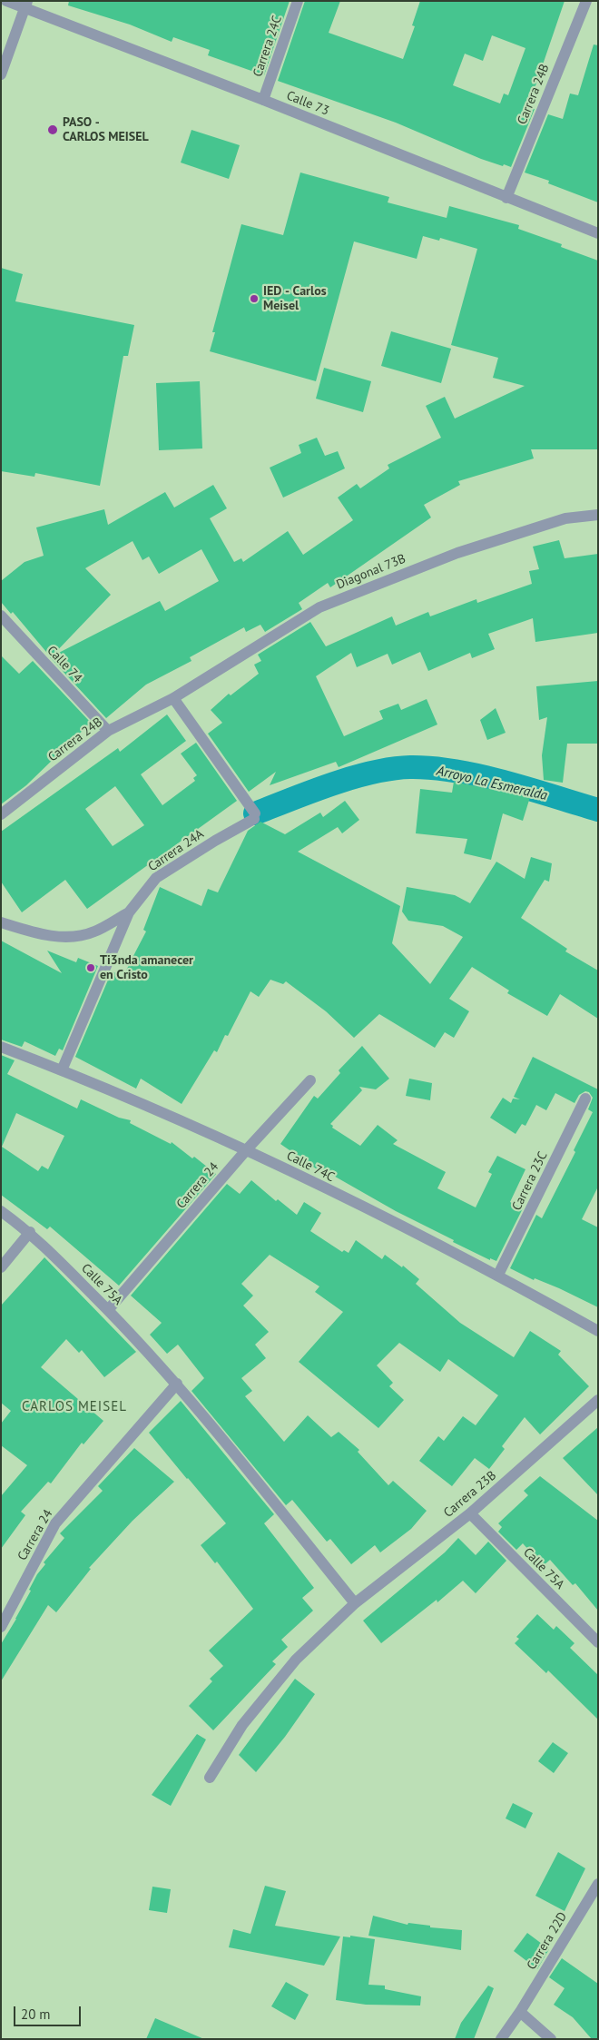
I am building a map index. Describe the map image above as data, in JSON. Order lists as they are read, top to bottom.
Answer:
{
  "streets": {
    "street": [
      "Carrera 24C",
      "Carrera 24B",
      "Calle 73",
      "Diagonal 73B",
      "Calle 74",
      "Carrera 24A",
      "Calle 74C",
      "Carrera 23C",
      "Carrera 24",
      "Calle 75A",
      "Carrera 23B",
      "Carrera 22D"
    ]
  },
  "crossings": [
    ["Carrera 24C", "Calle 73"],
    ["Carrera 24B", "Calle 73"],
    ["Carrera 24B", "Diagonal 73B"],
    ["Carrera 24B", "Calle 74"],
    ["Carrera 24B", "Carrera 24A"],
    ["Diagonal 73B", "Carrera 24A"],
    ["Carrera 24A", "Calle 74C"],
    ["Calle 74C", "Carrera 23C"],
    ["Calle 74C", "Carrera 24"],
    ["Carrera 24", "Calle 75A"],
    ["Calle 75A", "Carrera 23B"]
  ],
  "districts": ["CARLOS MEISEL"],
  "water": ["Arroyo La Esmeralda"],
  "places": ["PASO - CARLOS MEISEL", "IED - Carlos Meisel", "Ti3nda amanecer en Cristo"],
  "scale_bar": "20 m"
}
